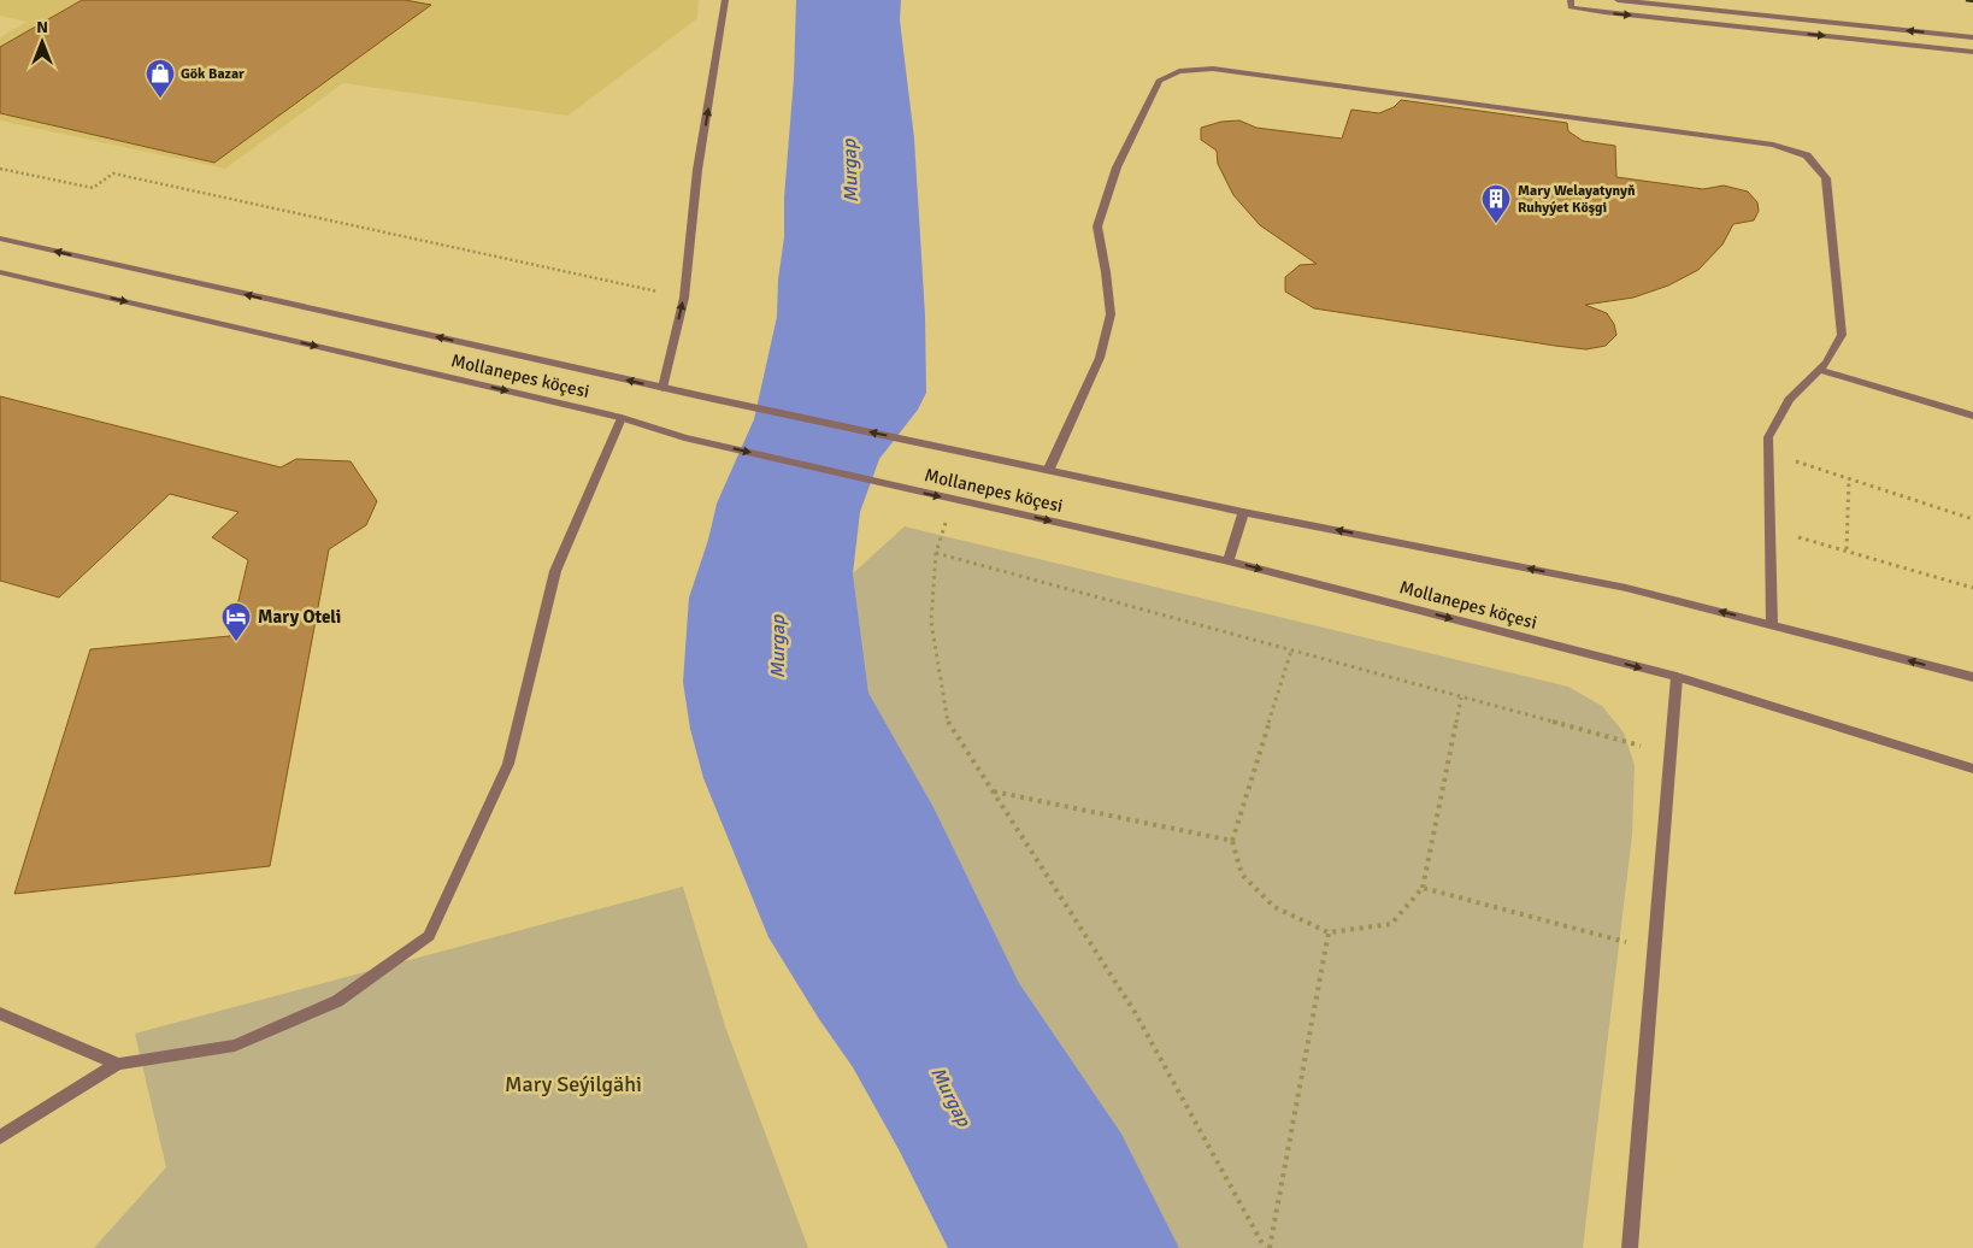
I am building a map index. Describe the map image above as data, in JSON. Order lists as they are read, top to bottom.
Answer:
{
  "streets": {
    "street": ["Mollanepes köçesi"]
  },
  "water": ["Murgap"],
  "parks": ["Mary Seýilgähi"],
  "places": {
    "shop": ["Gök Bazar"],
    "building": ["Mary Welayatynyň Ruhyýet Köşgi"],
    "hotel": ["Mary Oteli"]
  },
  "north": "top"
}
